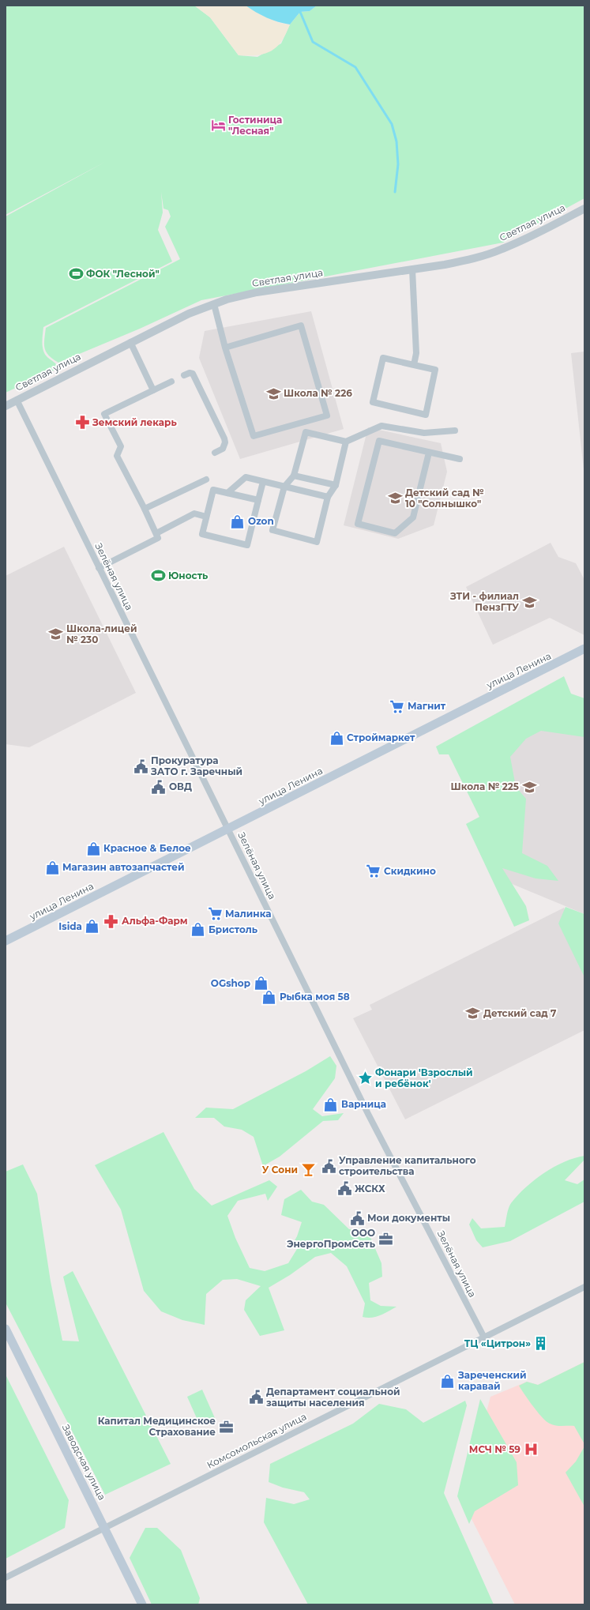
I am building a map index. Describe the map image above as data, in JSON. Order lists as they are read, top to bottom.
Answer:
{
  "streets": {
    "main road": ["улица Ленина", "Заводская улица"],
    "street": ["Светлая улица", "Зелёная улица", "Комсомольская улица"]
  },
  "crossings": [
    ["Светлая улица", "Зелёная улица"],
    ["Зелёная улица", "улица Ленина"],
    ["Зелёная улица", "Комсомольская улица"],
    ["Комсомольская улица", "Заводская улица"]
  ],
  "places": {
    "hotel": ["Гостиница \"Лесная\""],
    "sports": ["ФОК \"Лесной\"", "Юность"],
    "school or university": [
      "Школа № 226",
      "Детский сад № 10 \"Солнышко\"",
      "ЗТИ - филиал ПензГТУ",
      "Школа-лицей № 230",
      "Школа № 225",
      "Детский сад 7"
    ],
    "pharmacy": ["Земский лекарь", "Альфа-Фарм"],
    "shop": [
      "Ozon",
      "Строймаркет",
      "Красное & Белое",
      "Магазин автозапчастей",
      "Isida",
      "Бристоль",
      "OGshop",
      "Рыбка моя 58",
      "Варница",
      "Зареченский каравай"
    ],
    "supermarket": ["Магнит", "Скидкино", "Малинка"],
    "public building": [
      "Прокуратура ЗАТО г. Заречный",
      "ОВД",
      "Управление капитального строительства",
      "ЖСКХ",
      "Мои документы",
      "Департамент социальной защиты населения"
    ],
    "place": ["Фонари 'Взрослый и ребёнок'"],
    "bar": ["У Сони"],
    "office": ["ООО ЭнергоПромСеть", "Капитал Медицинское Страхование"],
    "building": ["ТЦ «Цитрон»"],
    "hospital": ["МСЧ № 59"]
  }
}
